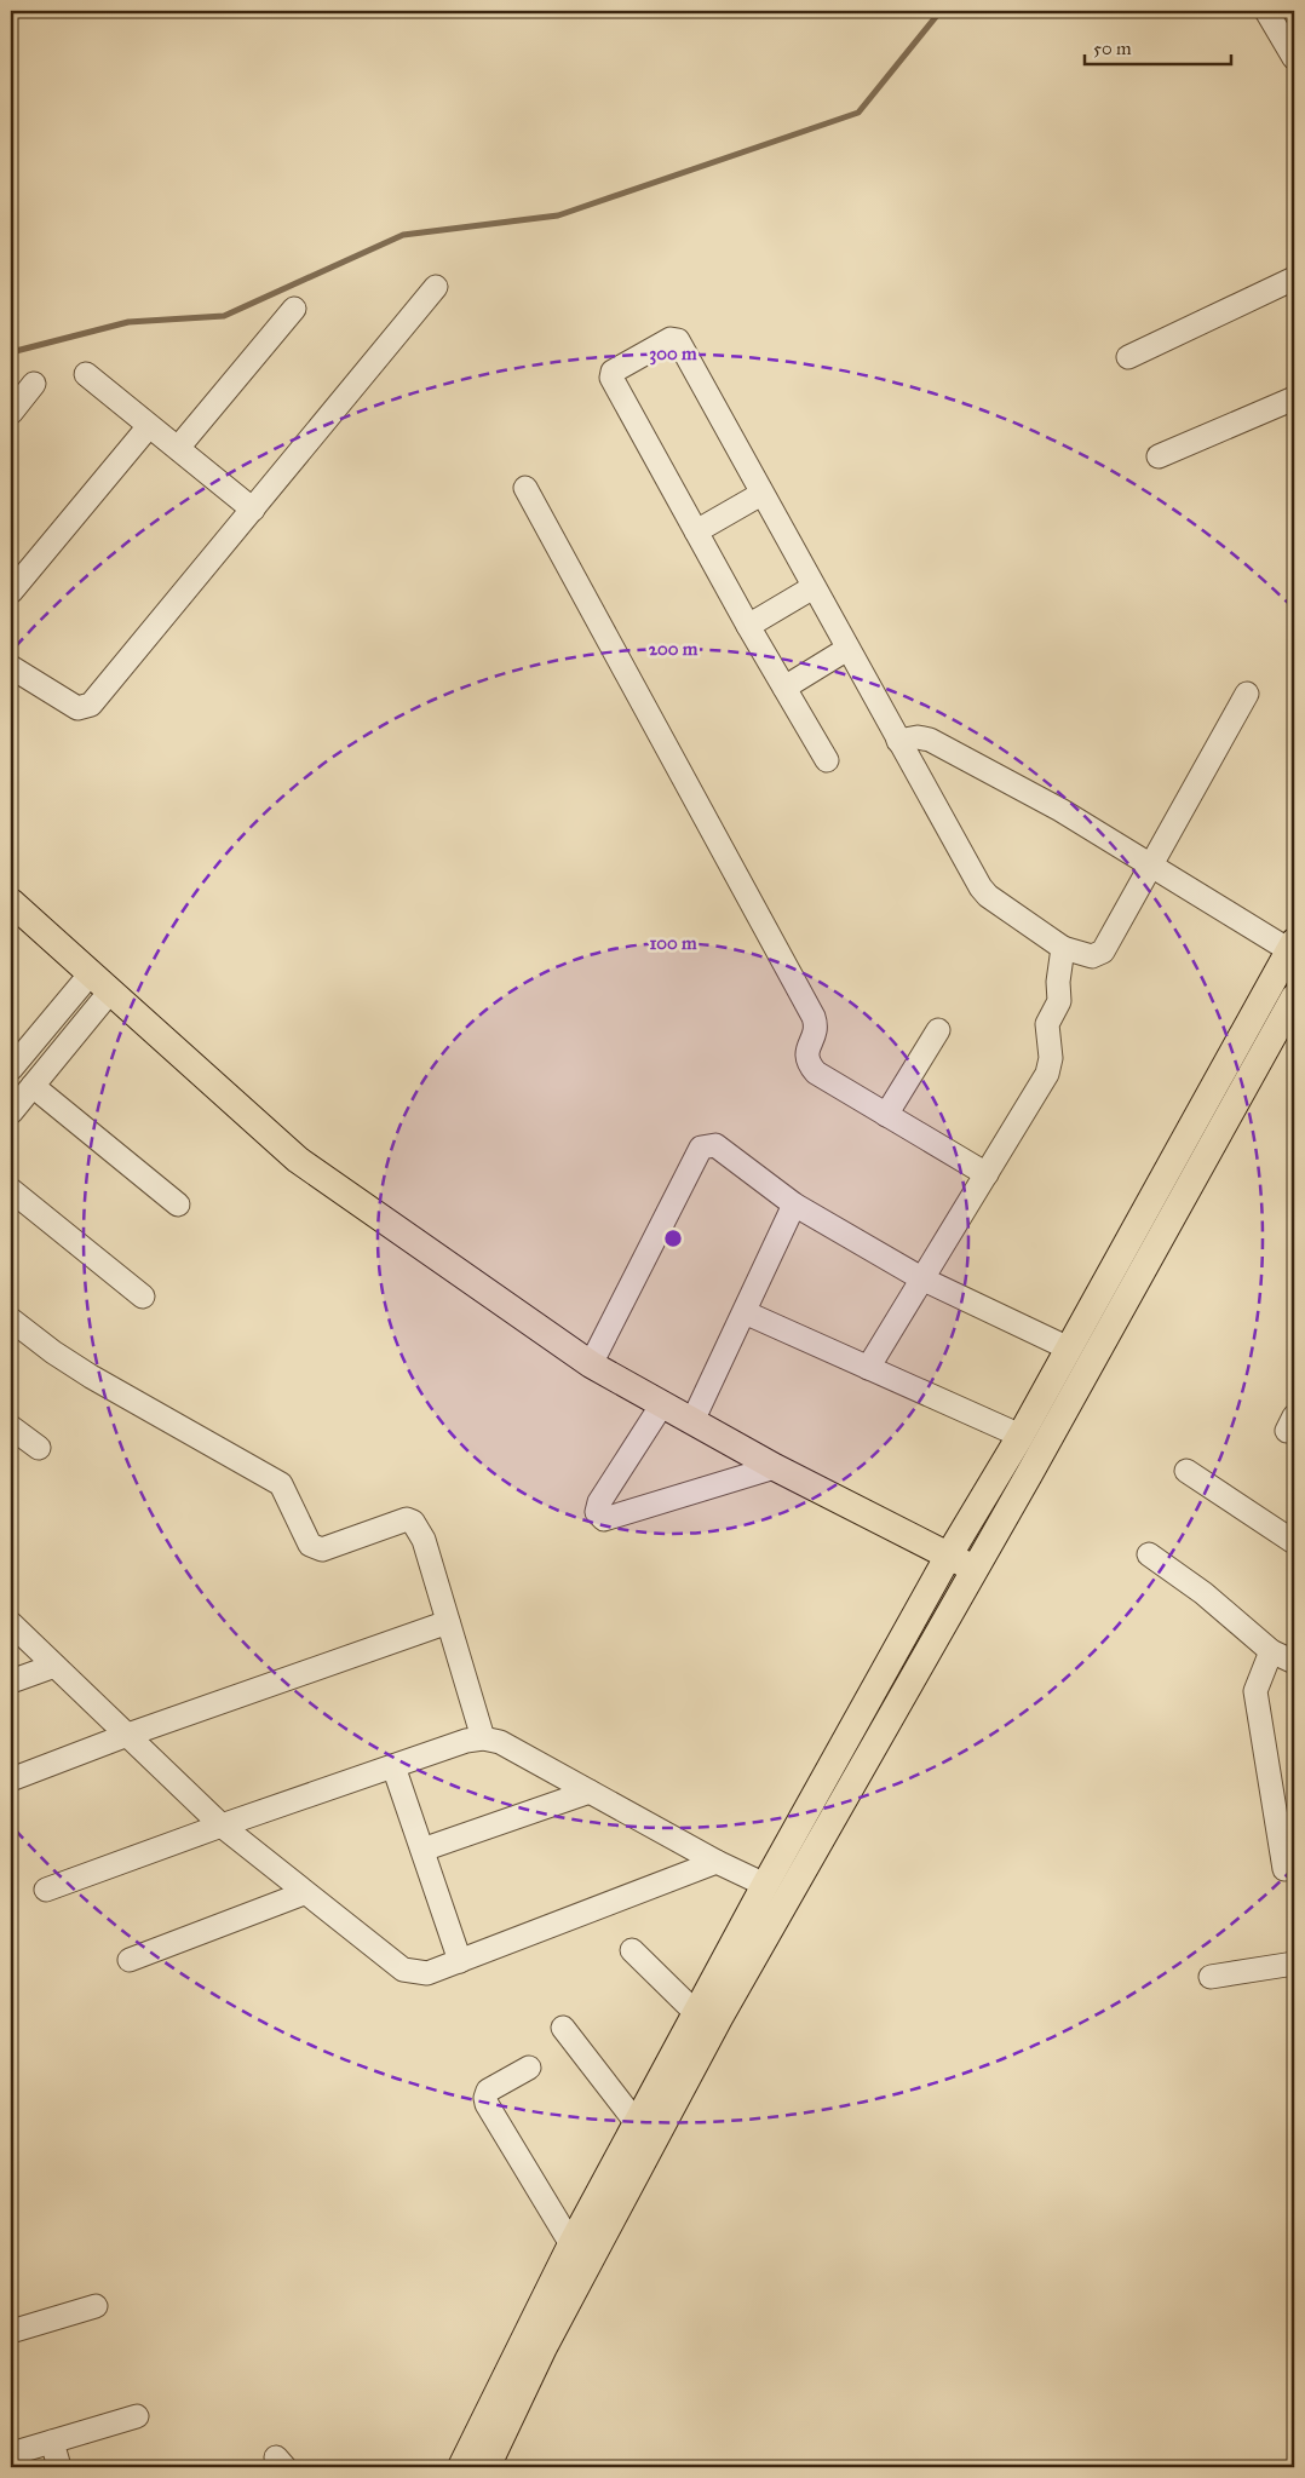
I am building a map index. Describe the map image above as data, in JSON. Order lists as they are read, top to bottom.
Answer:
{
  "scale_bar": "50 m",
  "rings": ["300 m", "200 m", "100 m"]
}
